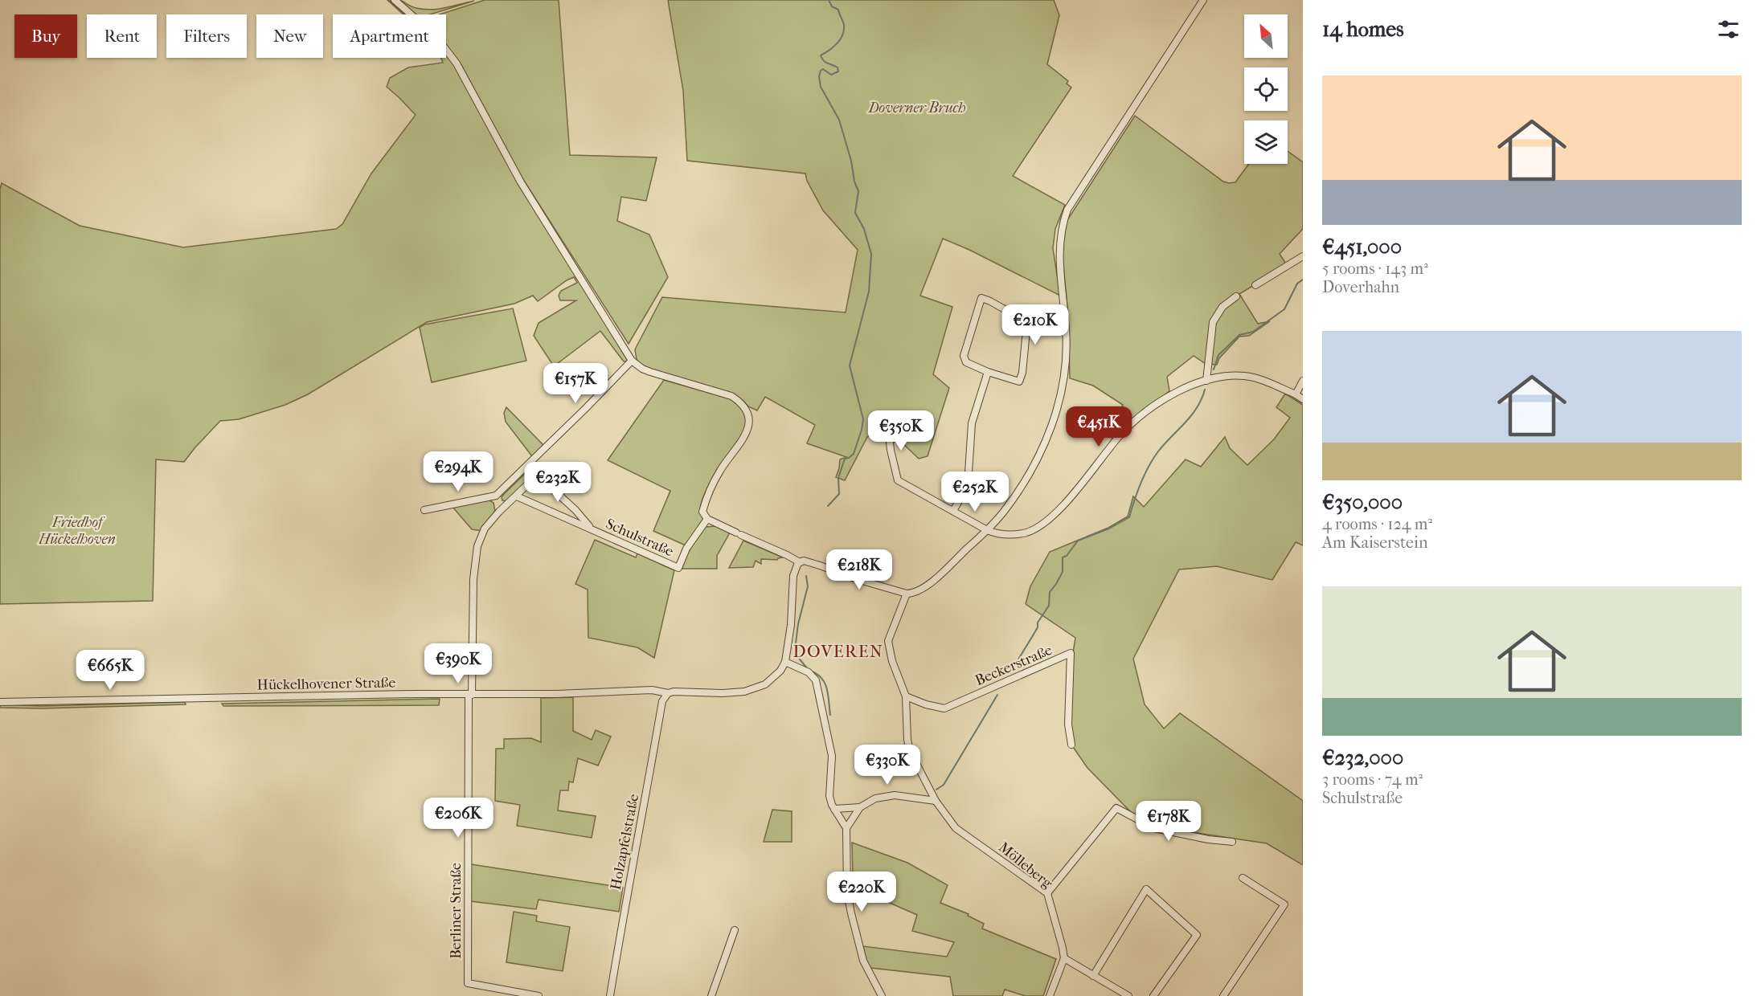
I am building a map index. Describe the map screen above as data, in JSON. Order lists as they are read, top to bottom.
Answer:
{
  "streets": {
    "street": [
      "Schulstraße",
      "Beckerstraße",
      "Hückelhovener Straße",
      "Holzapfelstraße",
      "Mölleberg",
      "Berliner Straße"
    ]
  },
  "crossings": [
    ["Schulstraße", "Berliner Straße"],
    ["Beckerstraße", "Mölleberg"],
    ["Hückelhovener Straße", "Holzapfelstraße"],
    ["Hückelhovener Straße", "Berliner Straße"]
  ],
  "districts": ["DOVEREN"],
  "parks": ["Doverner Bruch", "Friedhof Hückelhoven"],
  "north": "top left",
  "page": {
    "heading": "14 homes",
    "chip": [
      "Buy",
      "Rent",
      "Filters",
      "New",
      "Apartment"
    ],
    "list": [
      {
        "name": "€451,000",
        "note": "5 rooms · 143 m² · Doverhahn"
      },
      {
        "name": "€350,000",
        "note": "4 rooms · 124 m² · Am Kaiserstein"
      },
      {
        "name": "€232,000",
        "note": "3 rooms · 74 m² · Schulstraße"
      }
    ],
    "price": [
      "€210K",
      "€157K",
      "€451K",
      "€350K",
      "€294K",
      "€232K",
      "€252K",
      "€218K",
      "€390K",
      "€665K",
      "€330K",
      "€206K",
      "€178K",
      "€220K"
    ]
  }
}
